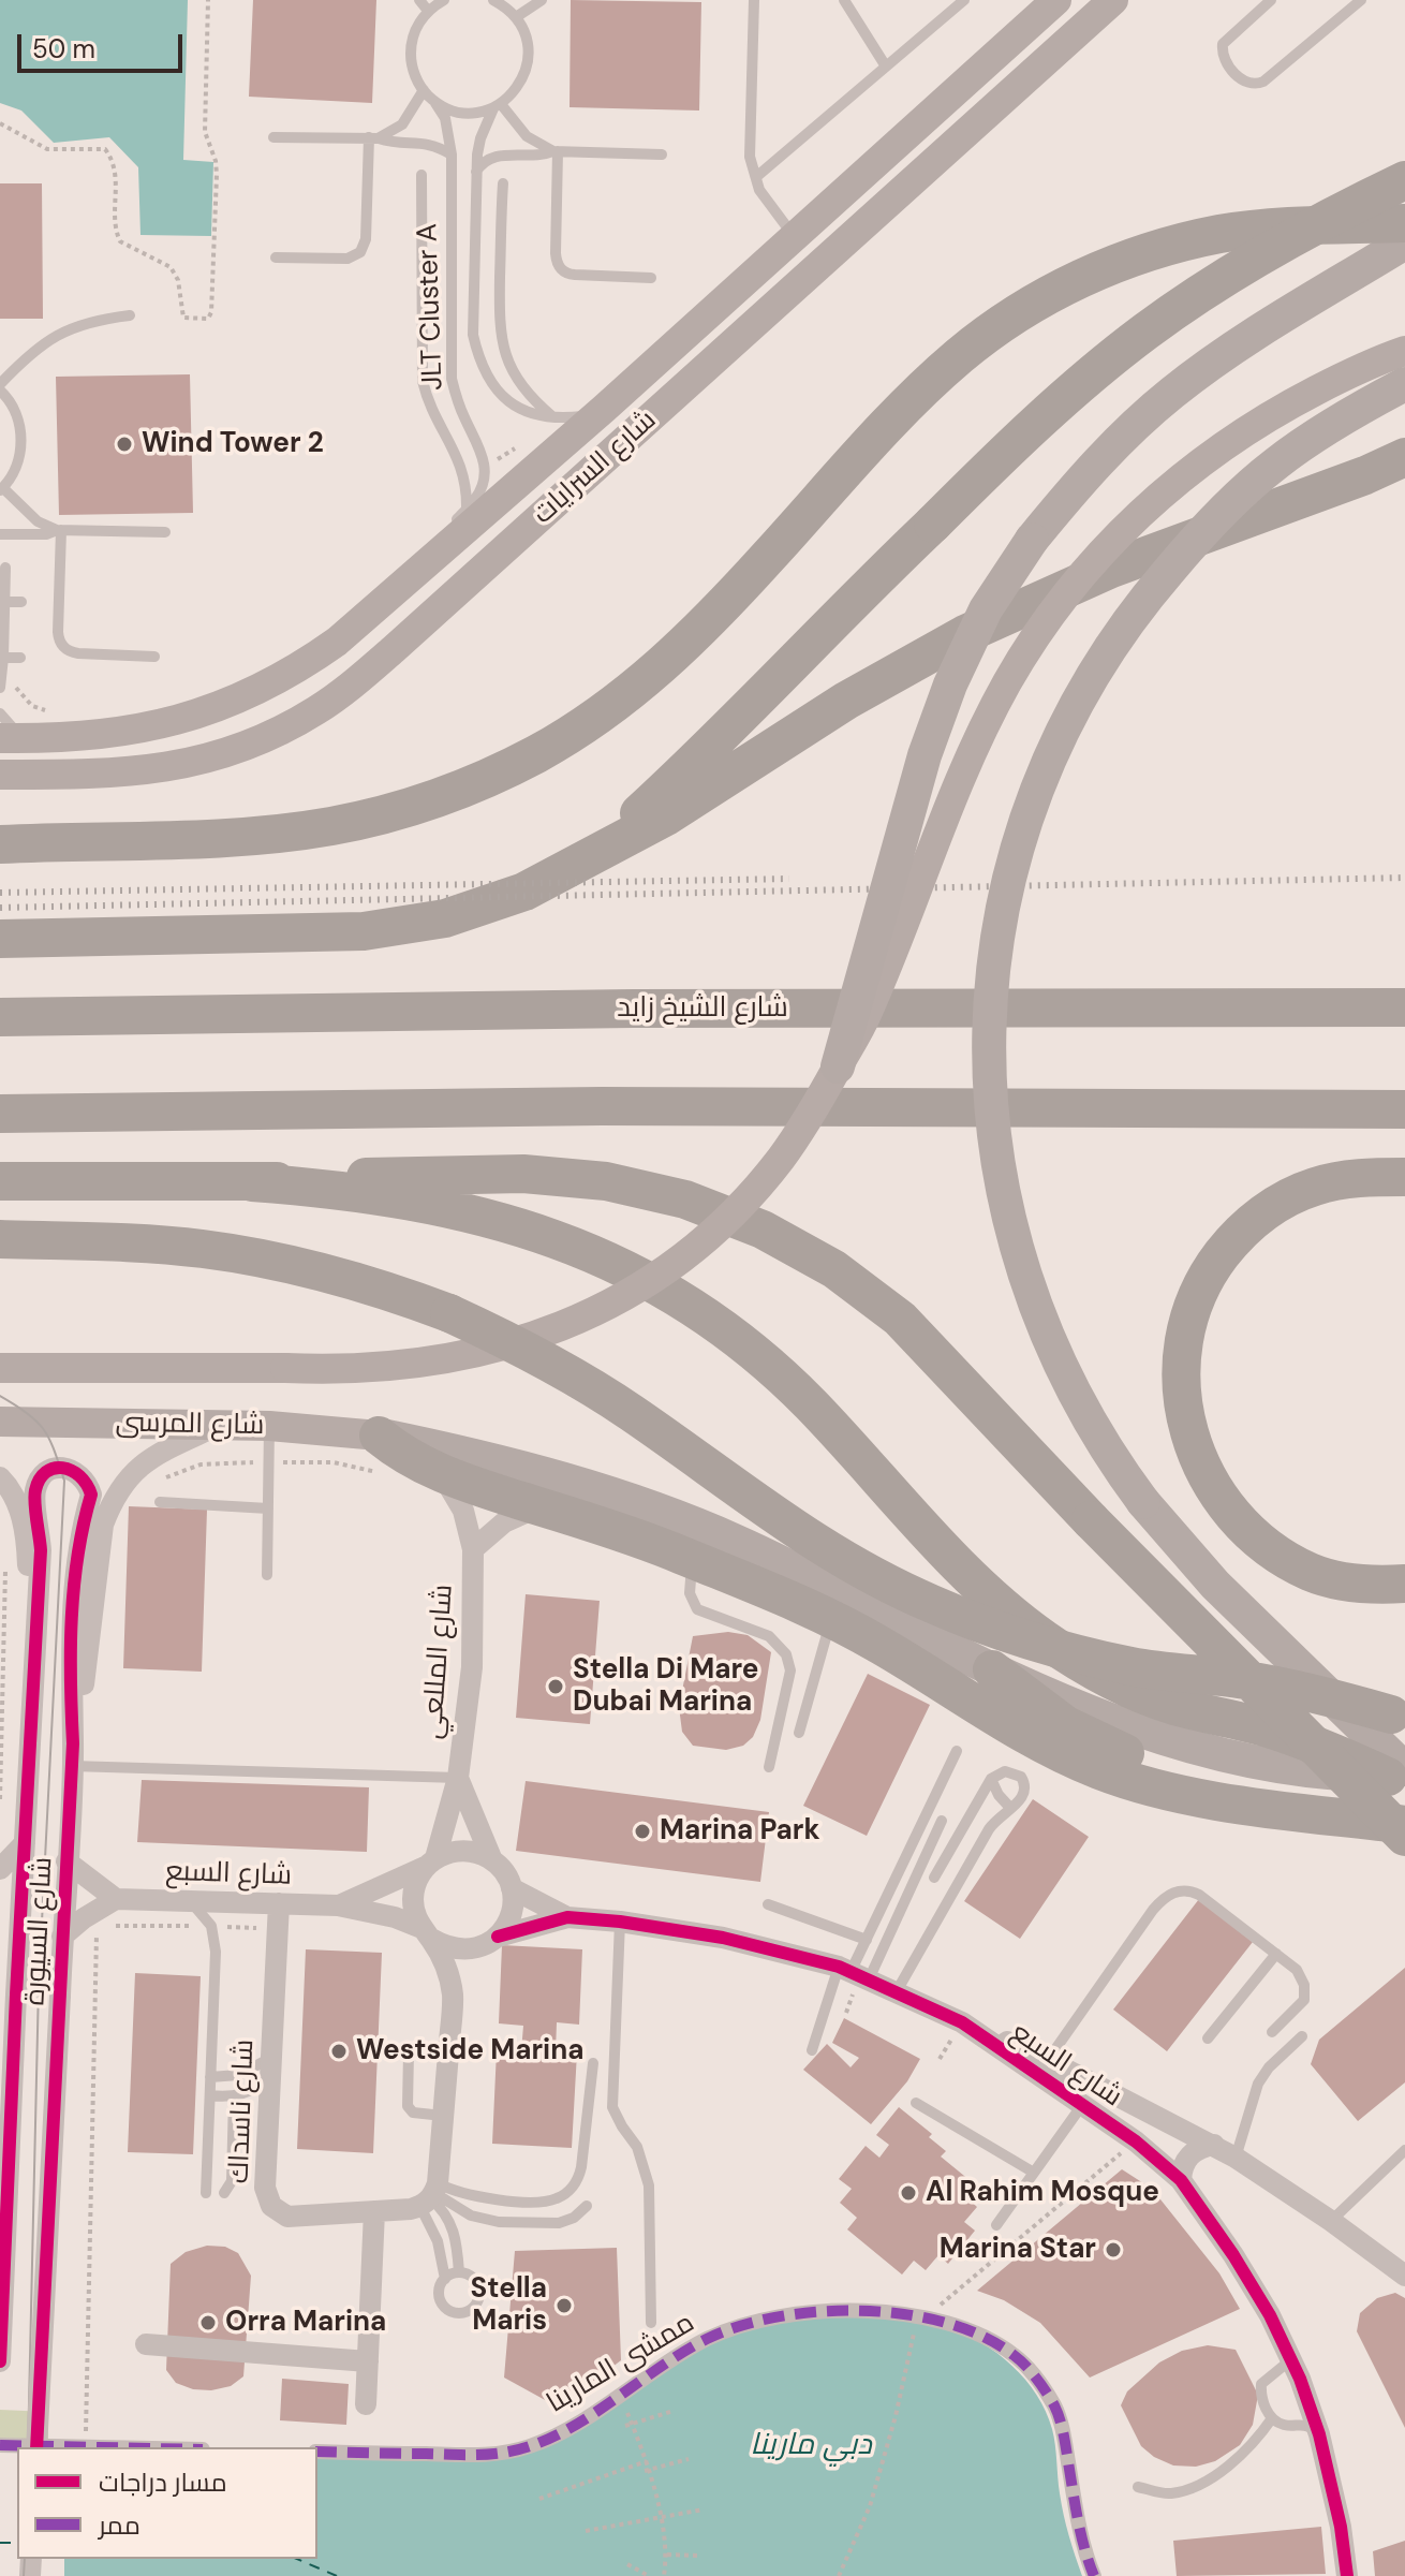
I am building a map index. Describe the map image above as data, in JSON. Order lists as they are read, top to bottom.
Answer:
{
  "streets": {
    "highway": ["شارع الشيخ زايد"],
    "main road": ["شارع السرايات", "شارع المرسى"],
    "street": [
      "شارع المللعي",
      "شارع السبع",
      "شارع السيورة",
      "شارع ناسداك",
      "ممشى المارينا"
    ],
    "lane": ["JLT Cluster A"]
  },
  "crossings": [
    ["JLT Cluster A", "شارع السرايات"],
    ["شارع المرسى", "شارع السيورة"],
    ["شارع المللعي", "شارع السبع"],
    ["شارع السبع", "شارع ناسداك"]
  ],
  "water": ["دبي مارينا"],
  "places": [
    "Wind Tower 2",
    "Stella Di Mare Dubai Marina",
    "Marina Park",
    "Westside Marina",
    "Al Rahim Mosque",
    "Marina Star",
    "Stella Maris",
    "Orra Marina"
  ],
  "legend": ["مسار دراجات", "ممر"],
  "scale_bar": "50 m"
}
